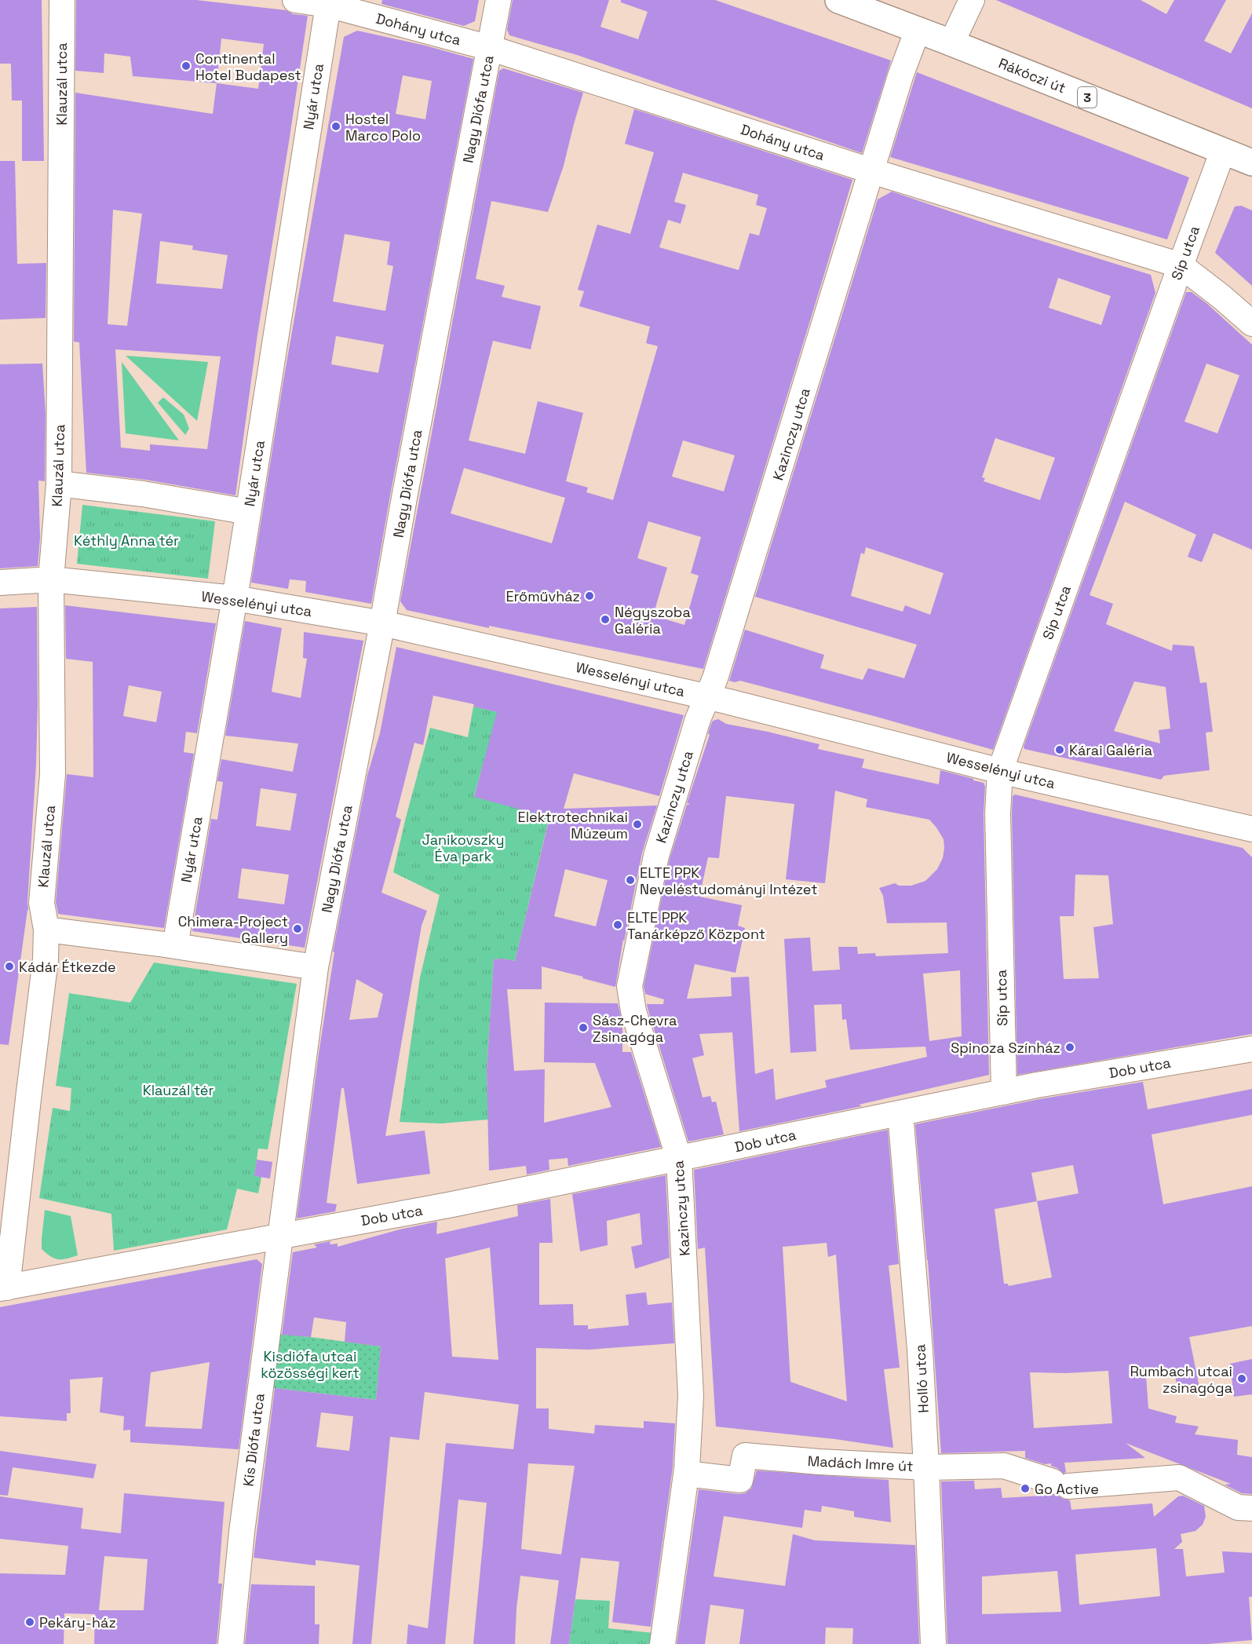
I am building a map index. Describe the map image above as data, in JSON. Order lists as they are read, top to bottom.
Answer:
{
  "streets": {
    "main road": ["Rákóczi út", "3"],
    "street": [
      "Dohány utca",
      "Klauzál utca",
      "Nyár utca",
      "Nagy Diófa utca",
      "Síp utca",
      "Kazinczy utca",
      "Wesselényi utca",
      "Dob utca",
      "Holló utca",
      "Kis Diófa utca",
      "Madách Imre út"
    ]
  },
  "crossings": [
    ["Dohány utca", "Nyár utca"],
    ["Dohány utca", "Nagy Diófa utca"],
    ["Dohány utca", "Síp utca"],
    ["Dohány utca", "Kazinczy utca"],
    ["Rákóczi út", "Síp utca"],
    ["Rákóczi út", "Kazinczy utca"],
    ["Klauzál utca", "Wesselényi utca"],
    ["Nyár utca", "Wesselényi utca"],
    ["Nagy Diófa utca", "Wesselényi utca"],
    ["Síp utca", "Wesselényi utca"],
    ["Síp utca", "Dob utca"],
    ["Kazinczy utca", "Wesselényi utca"],
    ["Kazinczy utca", "Dob utca"],
    ["Kazinczy utca", "Madách Imre út"],
    ["Dob utca", "Holló utca"],
    ["Dob utca", "Kis Diófa utca"],
    ["Holló utca", "Madách Imre út"]
  ],
  "parks": [
    "Kéthly Anna tér",
    "Janikovszky Éva park",
    "Klauzál tér",
    "Kisdiófa utcai közösségi kert"
  ],
  "places": [
    "Continental Hotel Budapest",
    "Hostel Marco Polo",
    "Erőművház",
    "Négyszoba Galéria",
    "Kárai Galéria",
    "Elektrotechnikai Múzeum",
    "ELTE PPK Neveléstudományi Intézet",
    "ELTE PPK Tanárképző Központ",
    "Chimera-Project Gallery",
    "Kádár Étkezde",
    "Sász-Chevra Zsinagóga",
    "Spinoza Színház",
    "Rumbach utcai zsinagóga",
    "Go Active",
    "Pekáry-ház"
  ]
}
